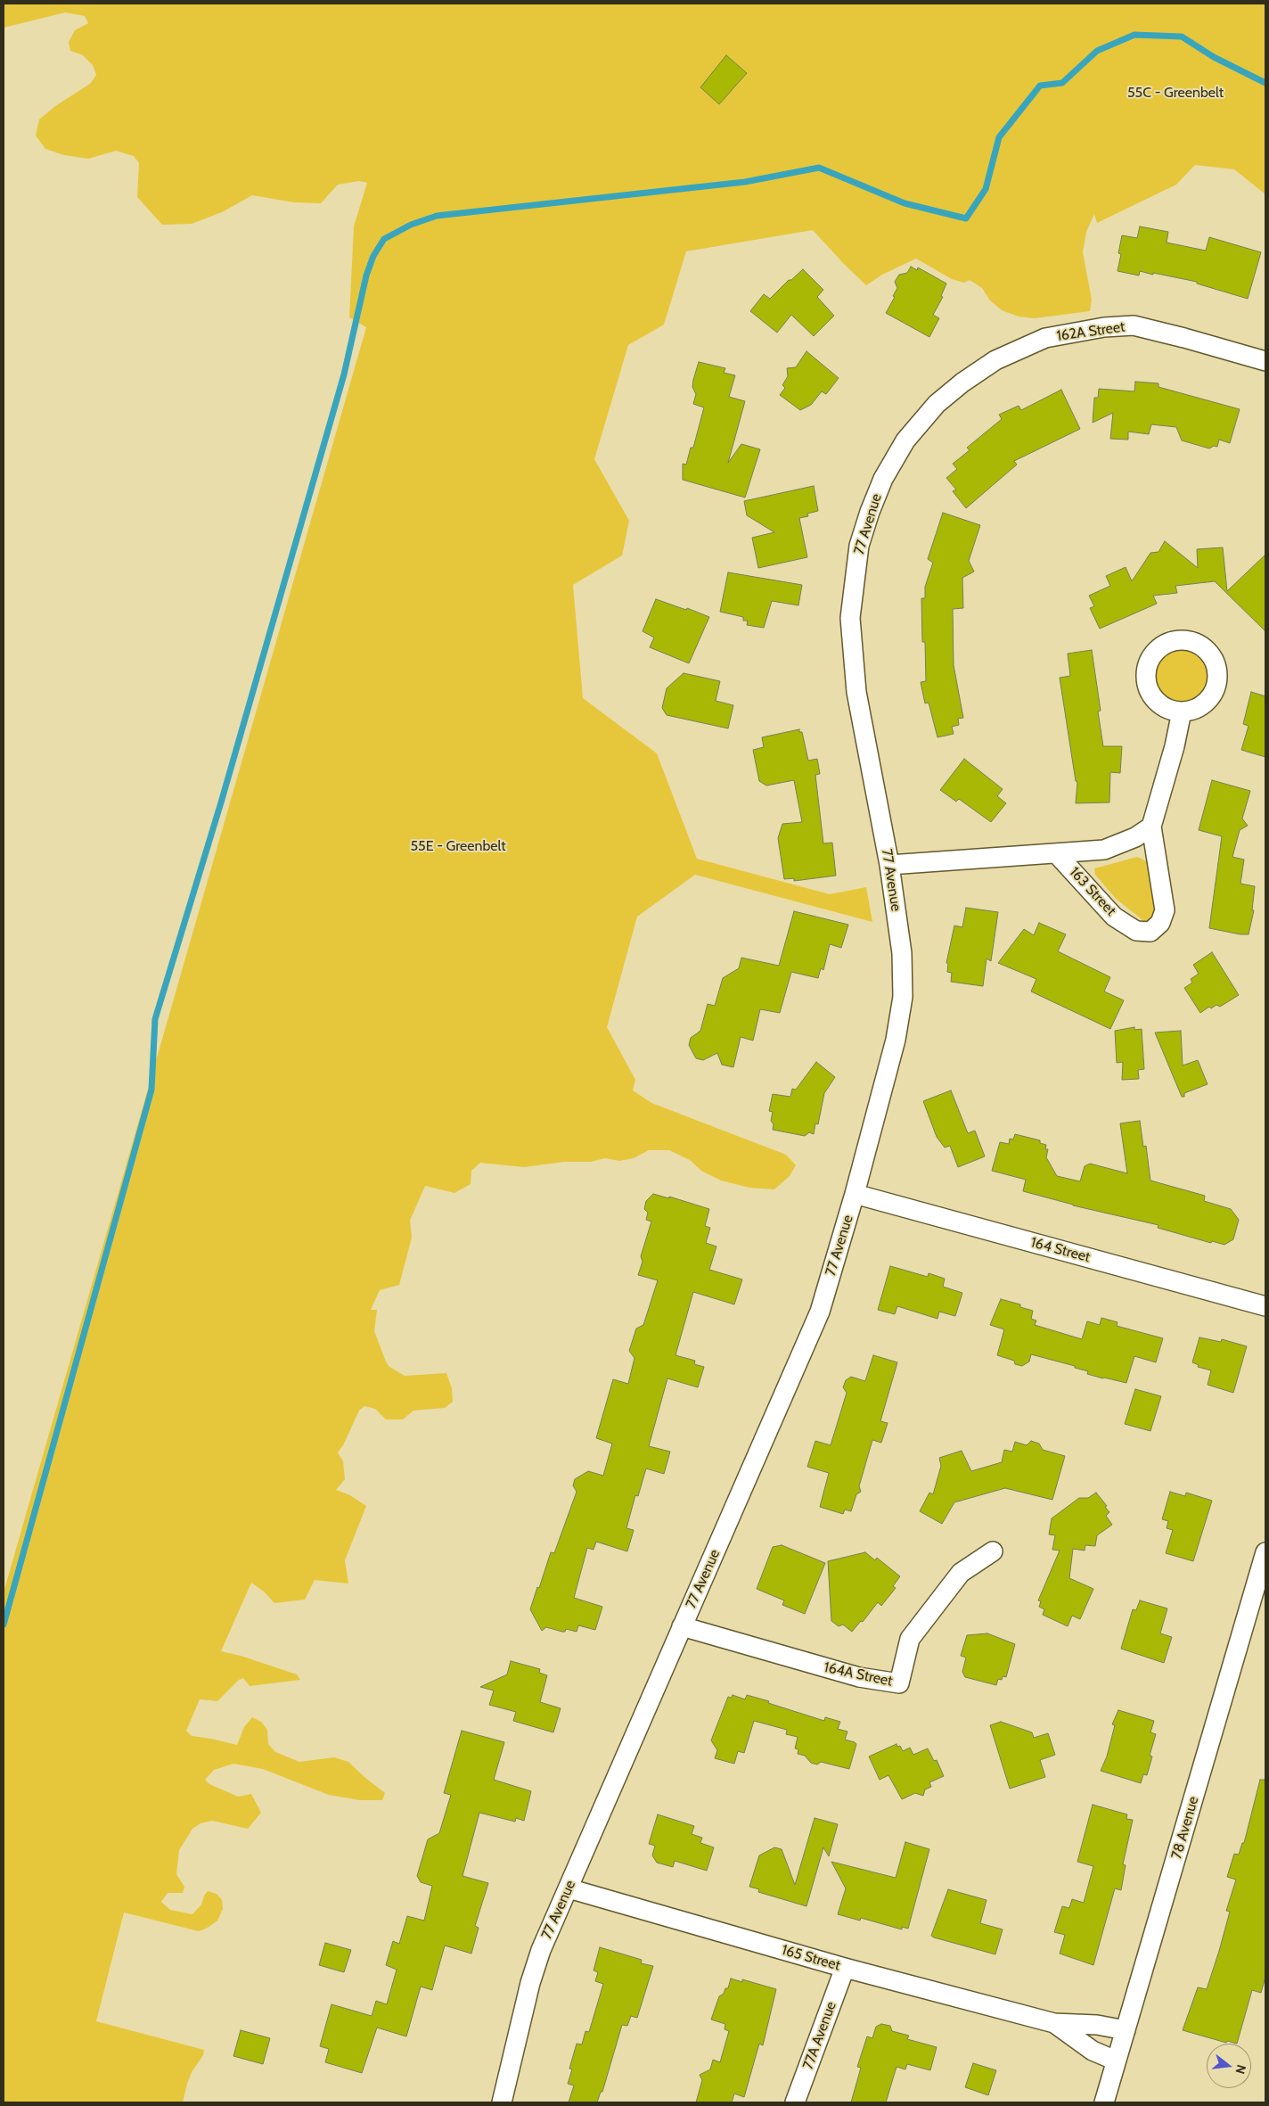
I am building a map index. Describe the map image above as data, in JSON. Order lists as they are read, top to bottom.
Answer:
{
  "streets": {
    "street": [
      "162A Street",
      "77 Avenue",
      "163 Street",
      "164 Street",
      "164A Street",
      "78 Avenue",
      "165 Street",
      "77A Avenue"
    ]
  },
  "crossings": [
    ["162A Street", "77 Avenue"],
    ["77 Avenue", "163 Street"],
    ["77 Avenue", "164 Street"],
    ["77 Avenue", "164A Street"],
    ["77 Avenue", "165 Street"],
    ["78 Avenue", "165 Street"],
    ["165 Street", "77A Avenue"]
  ],
  "parks": ["55C - Greenbelt", "55E - Greenbelt"],
  "north": "right"
}
